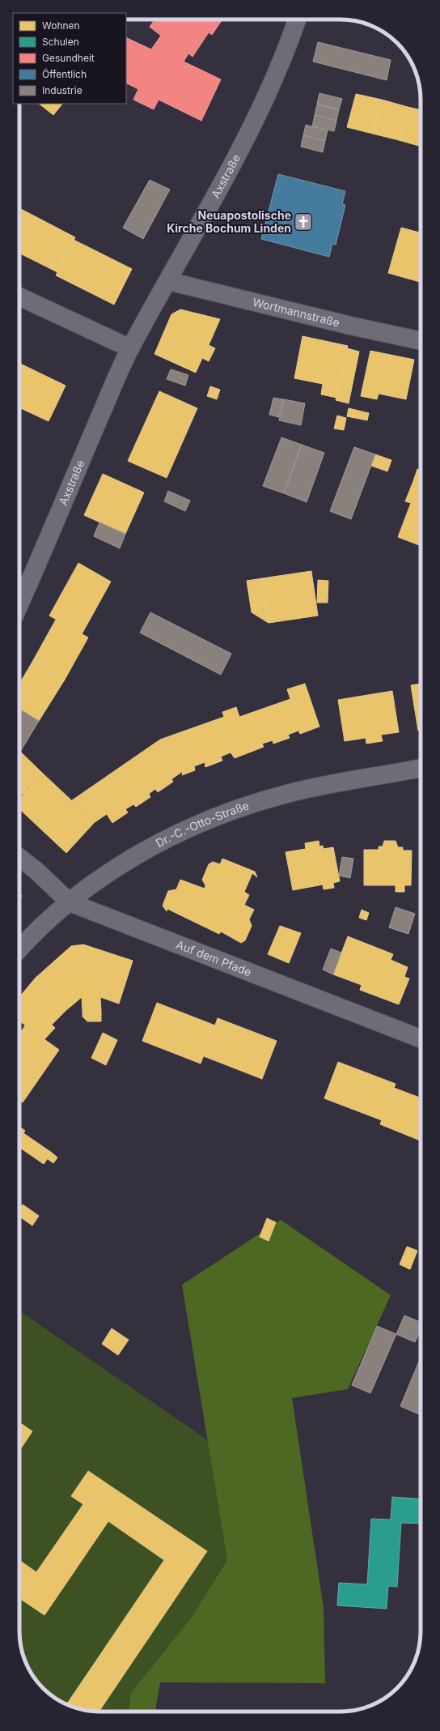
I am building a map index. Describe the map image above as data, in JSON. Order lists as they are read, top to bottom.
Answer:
{
  "streets": {
    "street": [
      "Axstraße",
      "Wortmannstraße",
      "Dr.-C.-Otto-Straße",
      "Auf dem Pfade"
    ]
  },
  "crossings": [
    ["Axstraße", "Wortmannstraße"],
    ["Dr.-C.-Otto-Straße", "Auf dem Pfade"]
  ],
  "places": {
    "church": ["Neuapostolische Kirche Bochum Linden"]
  },
  "legend": [
    "Wohnen",
    "Schulen",
    "Gesundheit",
    "Öffentlich",
    "Industrie"
  ]
}
